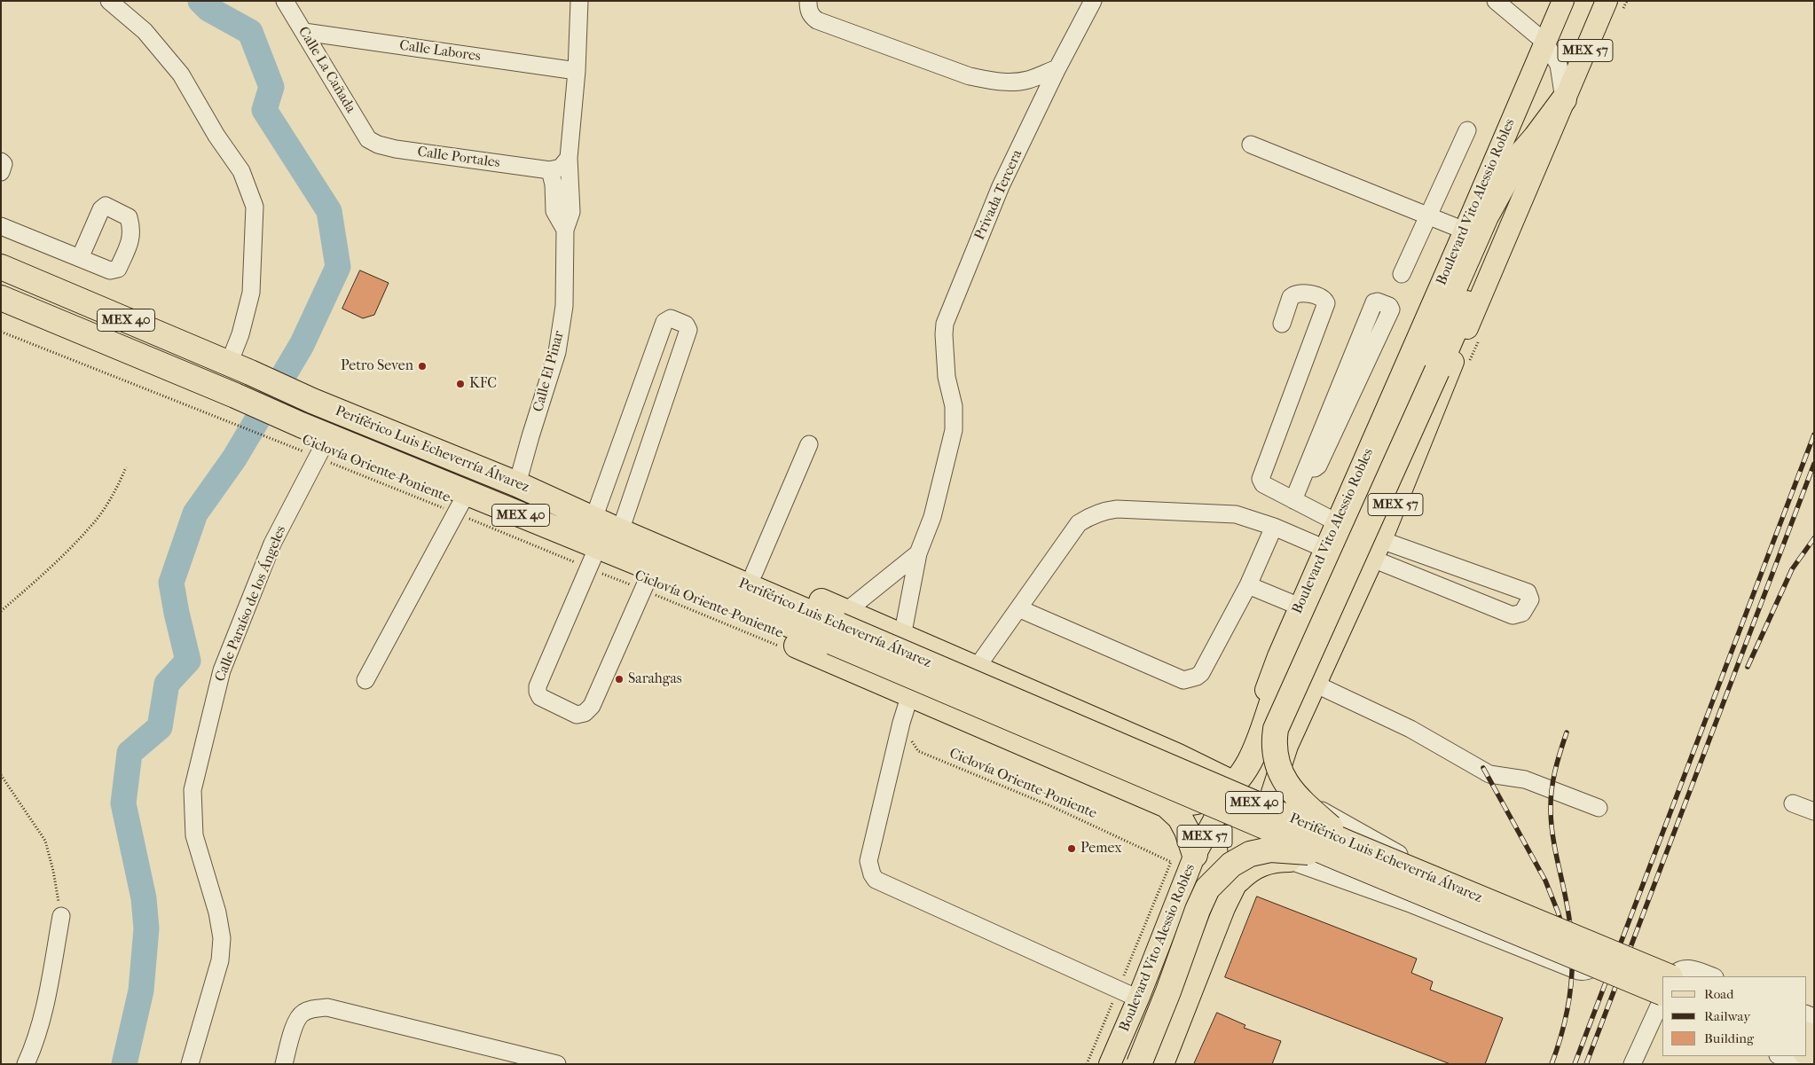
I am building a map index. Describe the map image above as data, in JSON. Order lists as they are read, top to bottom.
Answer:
{
  "streets": {
    "highway": ["MEX 40", "Periférico Luis Echeverría Álvarez"],
    "main road": ["MEX 57", "Boulevard Vito Alessio Robles"],
    "street": [
      "Calle Labores",
      "Calle La Cañada",
      "Calle Portales",
      "Privada Tercera",
      "Calle El Pinar",
      "Calle Paraíso de los Ángeles"
    ],
    "path": ["Ciclovía Oriente-Poniente"]
  },
  "crossings": [
    ["Calle Labores", "Calle La Cañada"],
    ["Calle Labores", "Calle El Pinar"],
    ["Calle La Cañada", "Calle Portales"],
    ["Calle Portales", "Calle El Pinar"],
    ["Calle El Pinar", "Periférico Luis Echeverría Álvarez"],
    ["Periférico Luis Echeverría Álvarez", "Ciclovía Oriente-Poniente"],
    ["Periférico Luis Echeverría Álvarez", "Calle Paraíso de los Ángeles"],
    ["Ciclovía Oriente-Poniente", "Calle Paraíso de los Ángeles"]
  ],
  "places": [
    "Petro Seven",
    "KFC",
    "Sarahgas",
    "Pemex"
  ],
  "legend": ["Road", "Railway", "Building"]
}
